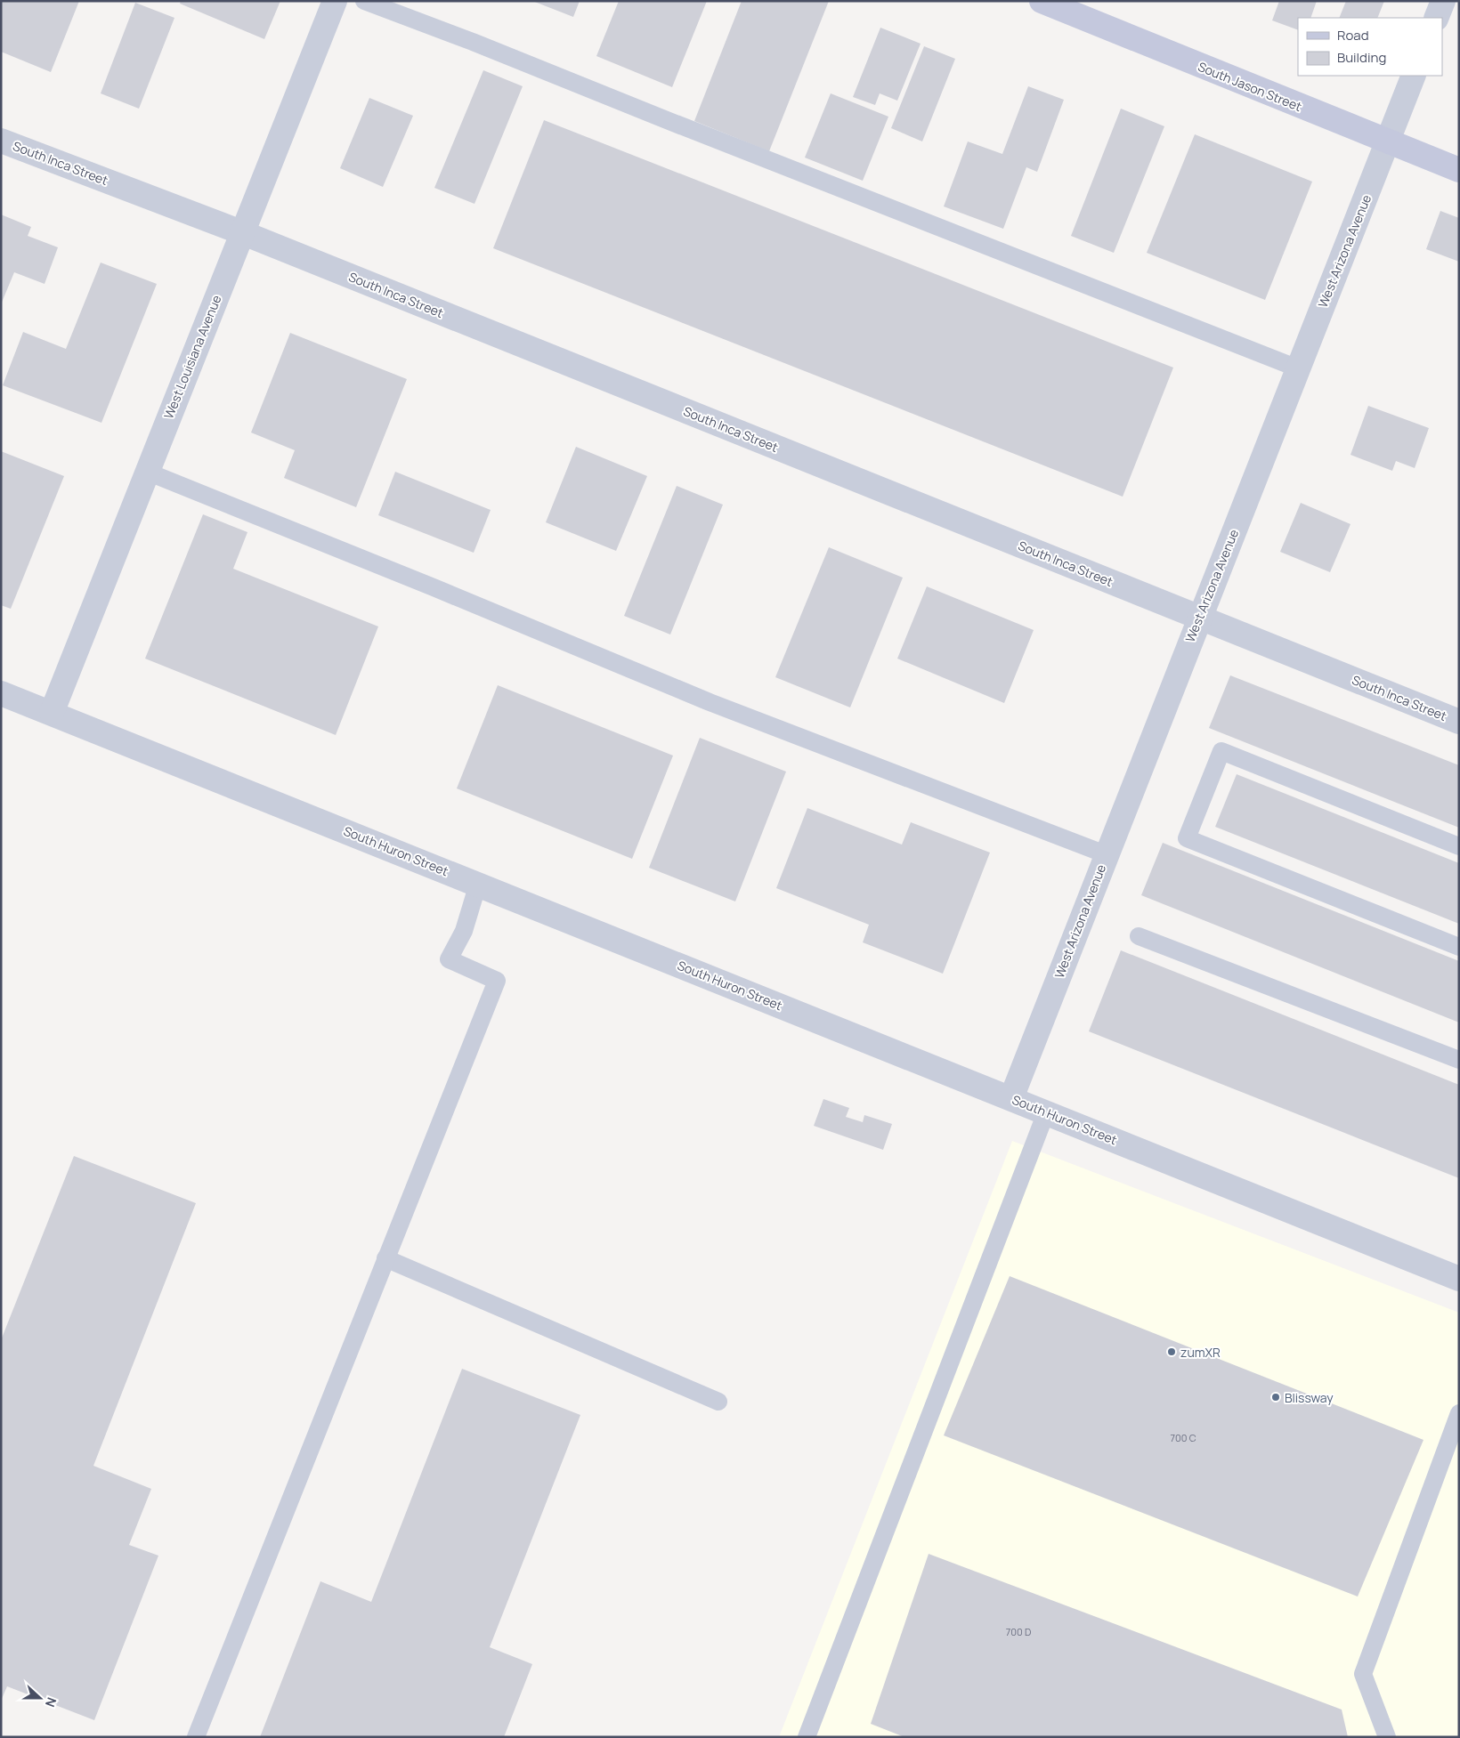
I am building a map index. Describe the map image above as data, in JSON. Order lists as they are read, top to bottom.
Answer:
{
  "streets": {
    "street": [
      "South Jason Street",
      "South Inca Street",
      "West Arizona Avenue",
      "West Louisiana Avenue",
      "South Huron Street"
    ]
  },
  "crossings": [
    ["South Jason Street", "West Arizona Avenue"],
    ["South Inca Street", "West Arizona Avenue"],
    ["South Inca Street", "West Louisiana Avenue"],
    ["West Arizona Avenue", "South Huron Street"],
    ["West Louisiana Avenue", "South Huron Street"]
  ],
  "places": ["zumXR", "Blissway"],
  "house_numbers": ["700 C", "700 D"],
  "legend": ["Road", "Building"],
  "north": "right"
}
